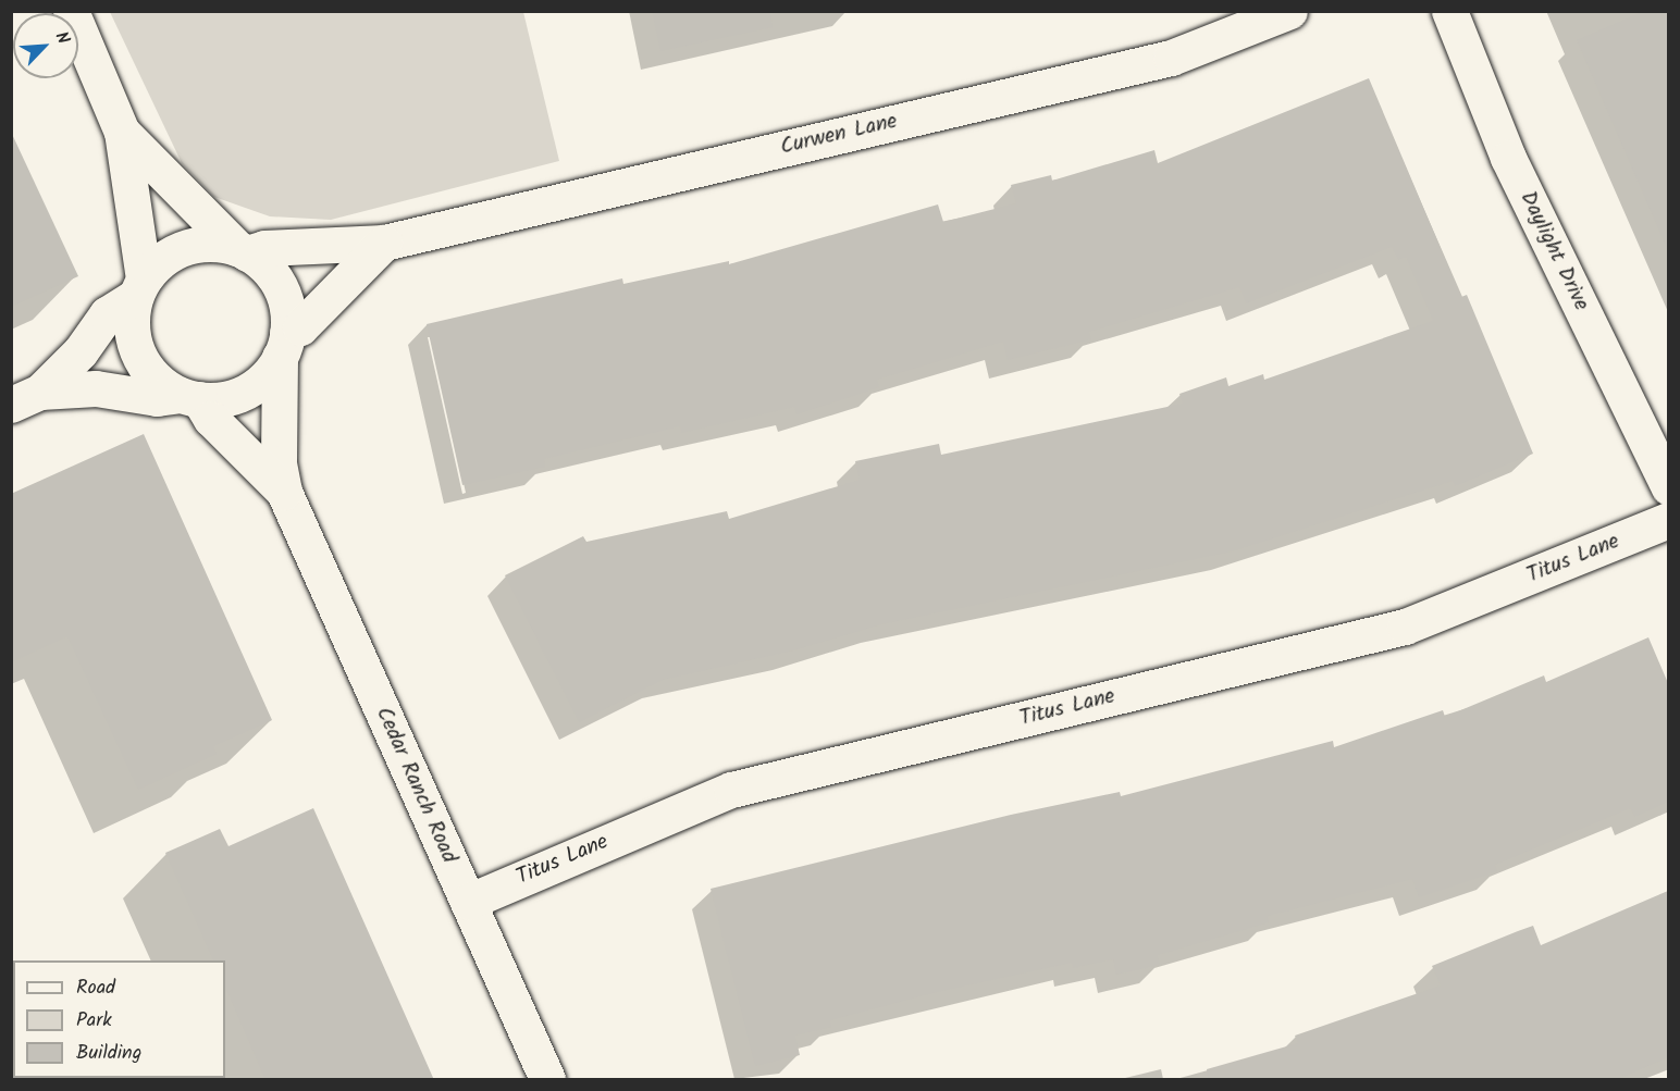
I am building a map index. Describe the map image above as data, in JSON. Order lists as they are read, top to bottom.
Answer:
{
  "streets": {
    "street": [
      "Curwen Lane",
      "Daylight Drive",
      "Titus Lane",
      "Cedar Ranch Road"
    ]
  },
  "crossings": [
    ["Curwen Lane", "Cedar Ranch Road"],
    ["Titus Lane", "Cedar Ranch Road"]
  ],
  "legend": ["Road", "Park", "Building"],
  "north": "top right"
}
